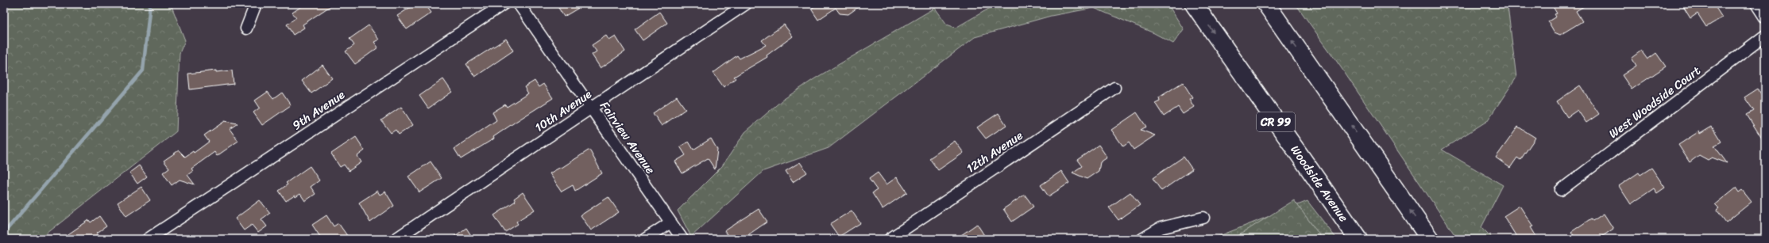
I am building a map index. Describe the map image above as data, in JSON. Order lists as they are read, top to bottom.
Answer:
{
  "streets": {
    "main road": ["CR 99", "Woodside Avenue"],
    "street": [
      "West Woodside Court",
      "9th Avenue",
      "10th Avenue",
      "Fairview Avenue",
      "12th Avenue"
    ]
  },
  "crossings": [
    ["10th Avenue", "Fairview Avenue"]
  ]
}
